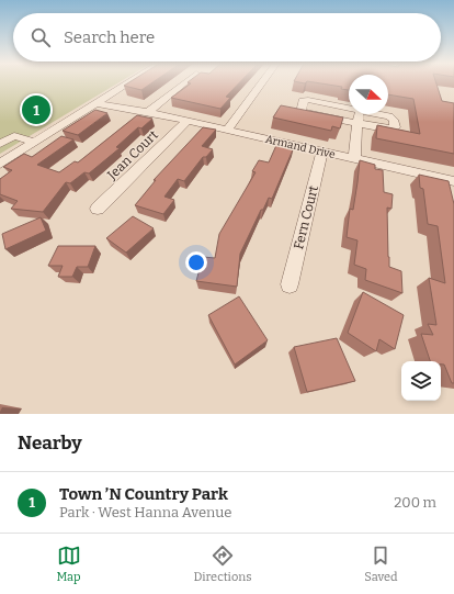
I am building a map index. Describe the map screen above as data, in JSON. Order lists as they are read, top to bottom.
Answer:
{
  "streets": {
    "street": ["Armand Drive", "Jean Court", "Fern Court"]
  },
  "crossings": [
    ["Armand Drive", "Jean Court"],
    ["Armand Drive", "Fern Court"]
  ],
  "north": "right",
  "page": {
    "search": "Search here",
    "pins": "1",
    "heading": "Nearby",
    "list": [
      {
        "mark": "1",
        "name": "Town ’N Country Park",
        "note": "Park · West Hanna Avenue",
        "value": "200 m"
      }
    ],
    "nav": ["Map", "Directions", "Saved"]
  }
}
